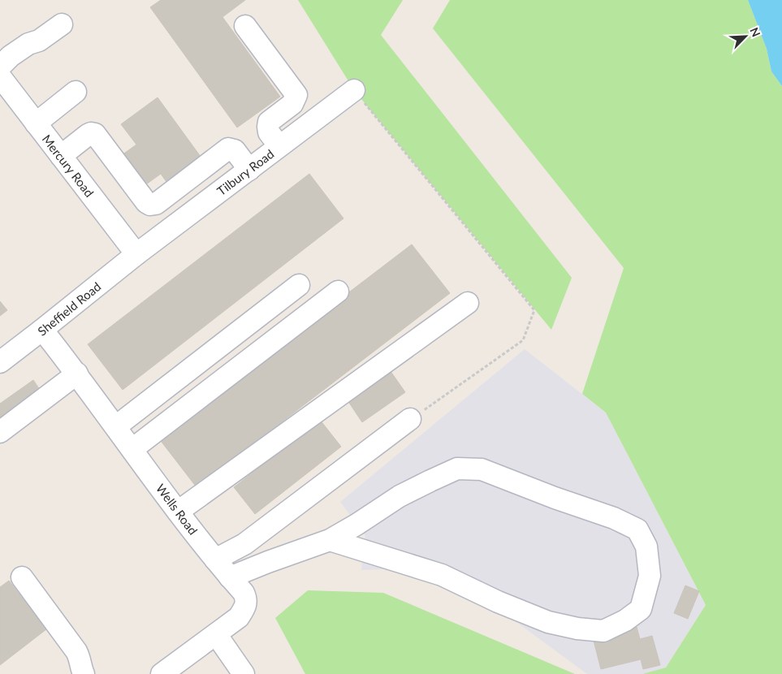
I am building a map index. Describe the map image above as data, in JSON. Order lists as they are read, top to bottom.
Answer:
{
  "streets": {
    "street": [
      "Mercury Road",
      "Tilbury Road",
      "Sheffield Road",
      "Wells Road"
    ]
  },
  "crossings": [
    ["Mercury Road", "Tilbury Road"],
    ["Mercury Road", "Sheffield Road"],
    ["Tilbury Road", "Sheffield Road"],
    ["Sheffield Road", "Wells Road"]
  ],
  "north": "top right"
}
